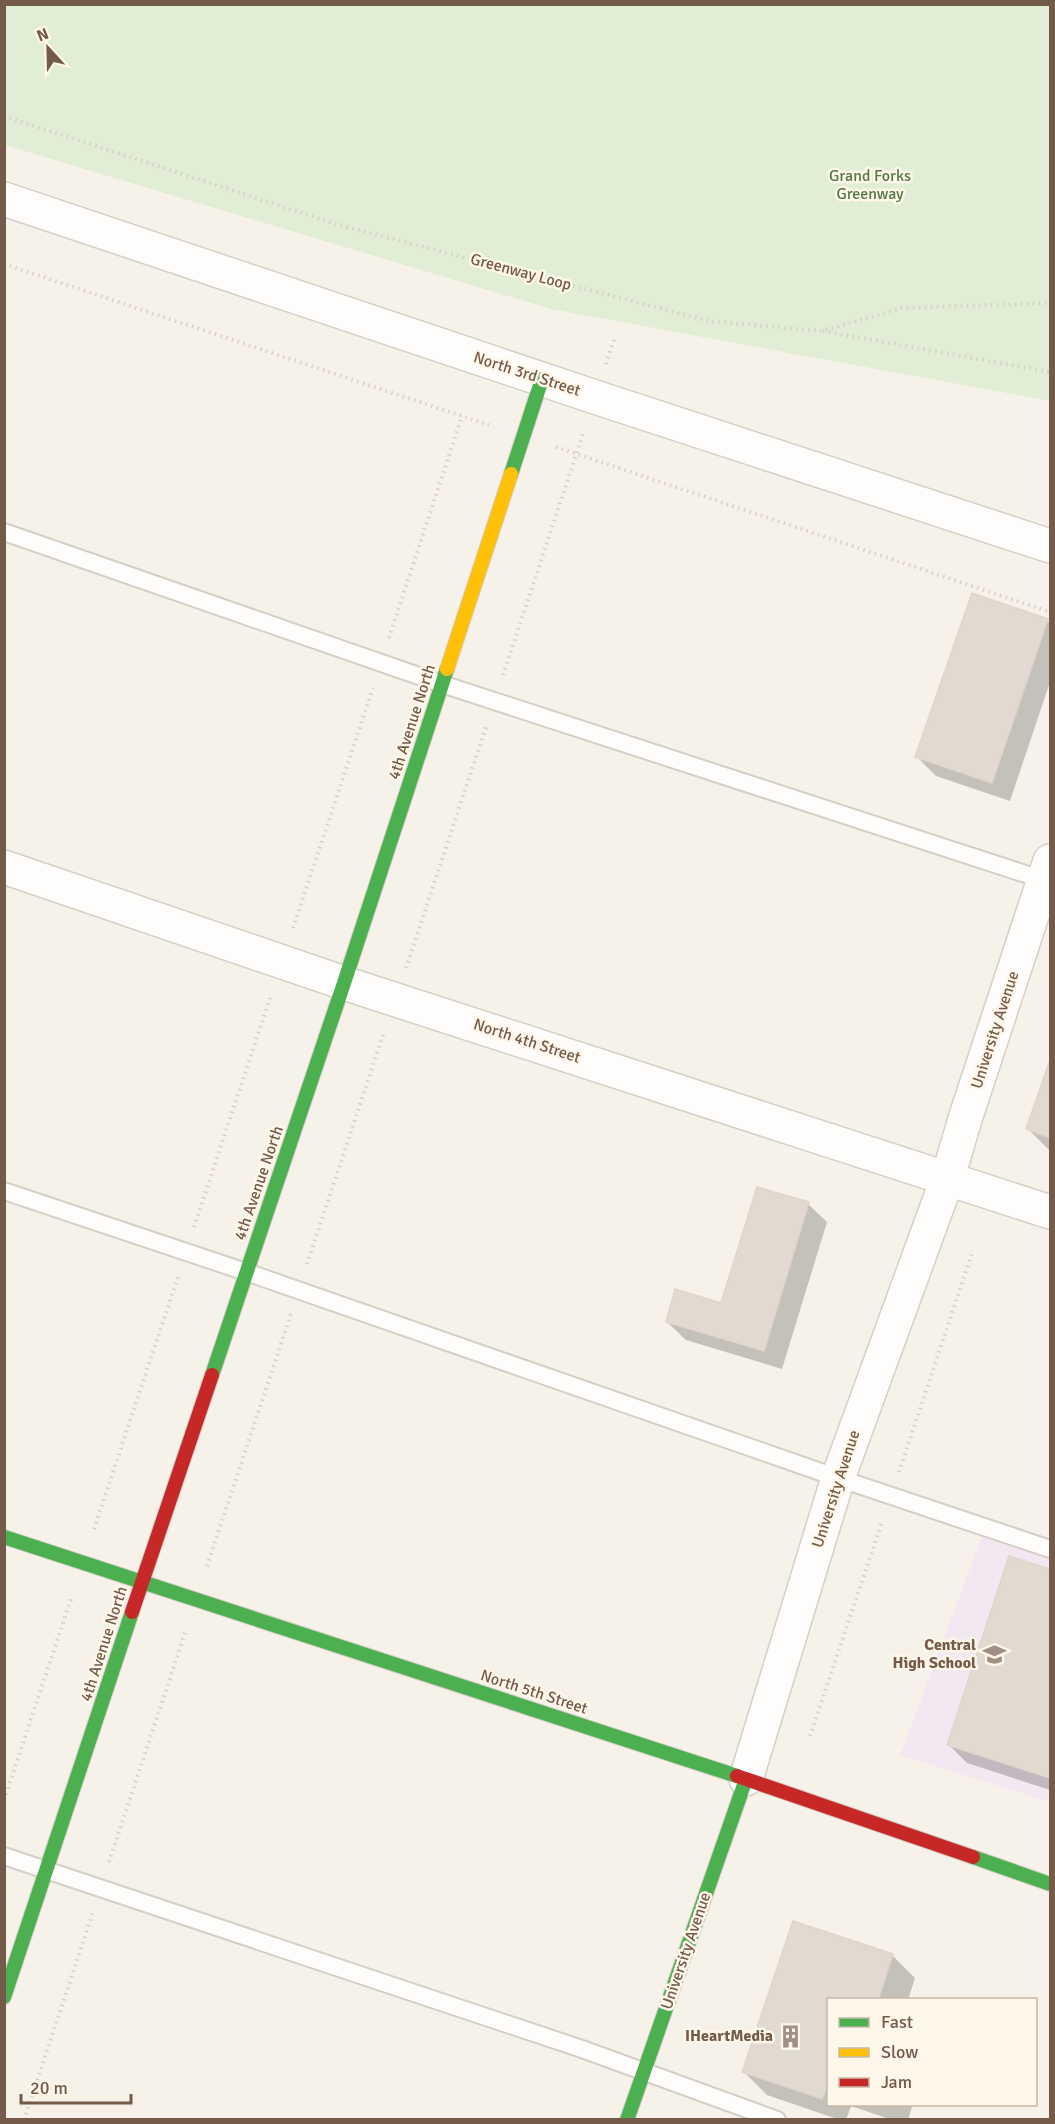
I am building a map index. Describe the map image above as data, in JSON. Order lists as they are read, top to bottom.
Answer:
{
  "streets": {
    "street": [
      "North 3rd Street",
      "4th Avenue North",
      "University Avenue",
      "North 4th Street",
      "North 5th Street"
    ],
    "path": ["Greenway Loop"]
  },
  "crossings": [
    ["North 3rd Street", "4th Avenue North"],
    ["4th Avenue North", "North 4th Street"],
    ["4th Avenue North", "North 5th Street"],
    ["University Avenue", "North 4th Street"],
    ["University Avenue", "North 5th Street"]
  ],
  "parks": ["Grand Forks Greenway"],
  "places": {
    "school or university": ["Central High School"],
    "building": ["IHeartMedia"]
  },
  "legend": ["Fast", "Slow", "Jam"],
  "scale_bar": "20 m",
  "north": "top"
}
